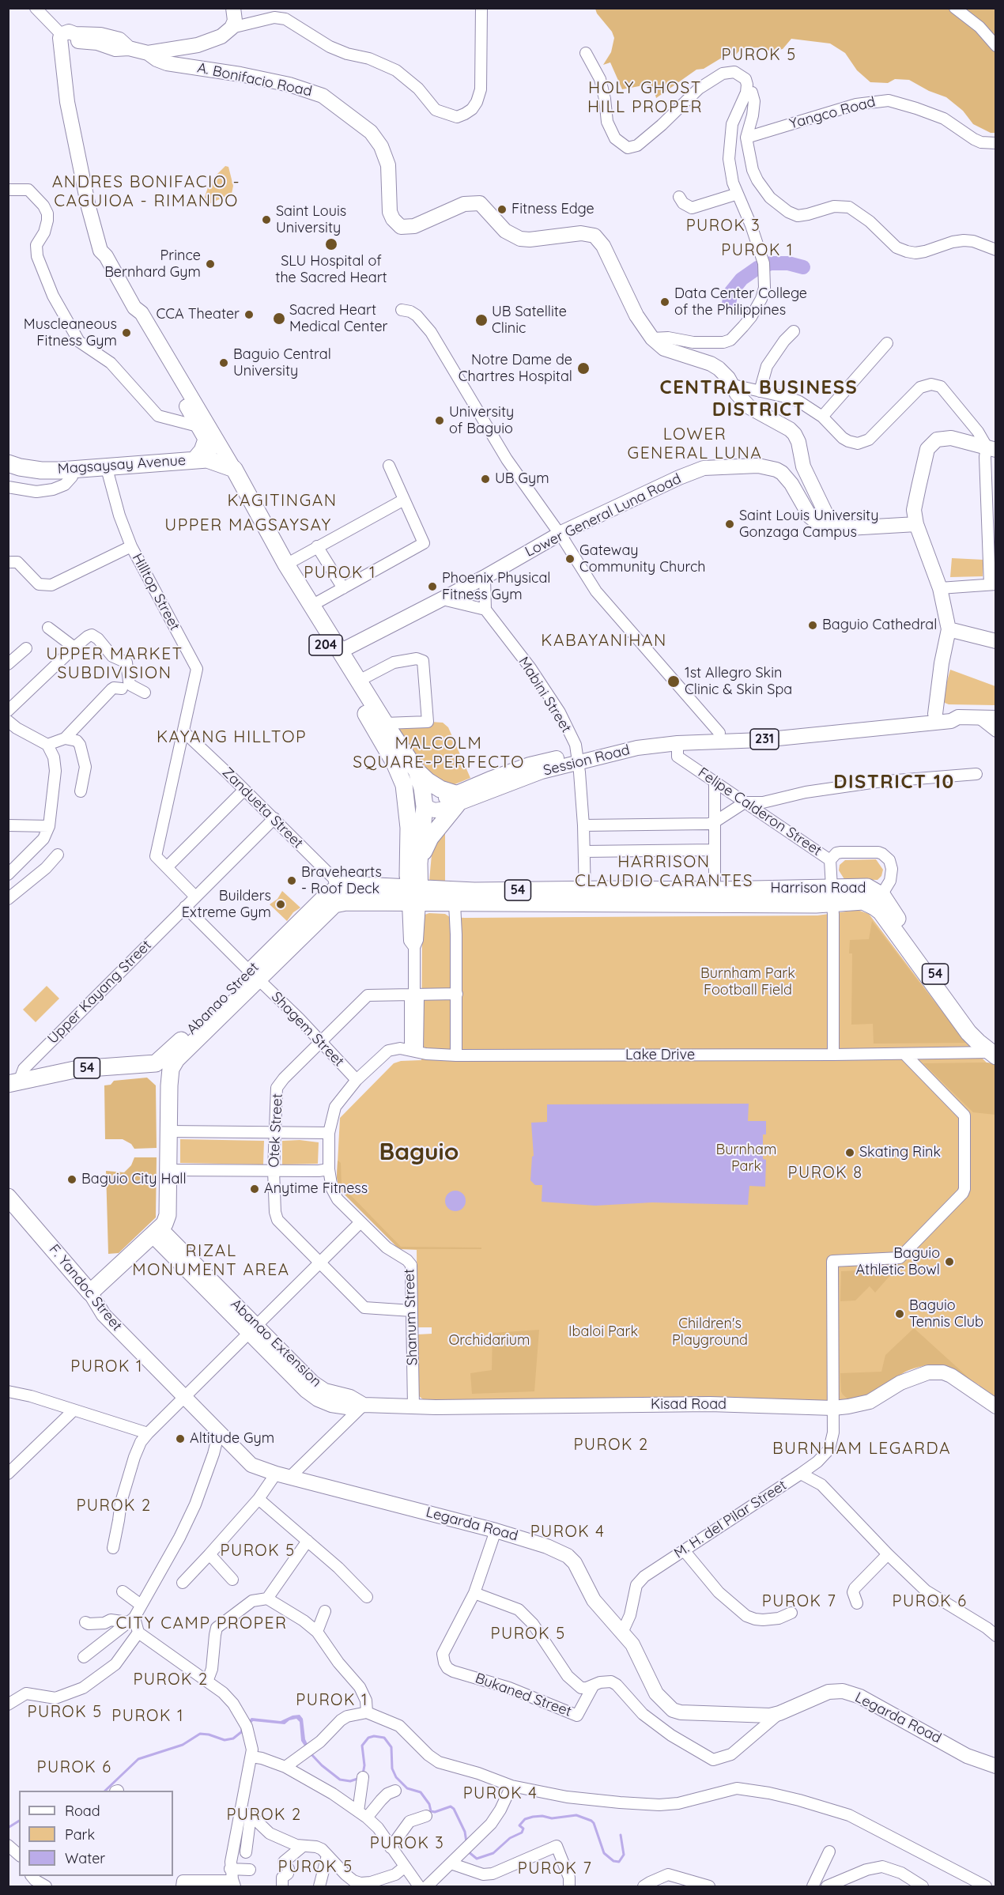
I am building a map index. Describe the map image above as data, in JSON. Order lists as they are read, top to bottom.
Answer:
{
  "streets": {
    "highway": [
      "Magsaysay Avenue",
      "204",
      "Harrison Road",
      "54",
      "Abanao Street",
      "F. Yandoc Street"
    ],
    "main road": [
      "A. Bonifacio Road",
      "Lower General Luna Road",
      "231",
      "Session Road",
      "Abanao Extension",
      "Kisad Road",
      "Legarda Road"
    ],
    "street": [
      "Yangco Road",
      "Hilltop Street",
      "Mabini Street",
      "Zandueta Street",
      "Felipe Calderon Street",
      "Upper Kayang Street",
      "Shagem Street",
      "Lake Drive",
      "Otek Street",
      "Shanum Street",
      "M. H. del Pilar Street",
      "Bukaned Street"
    ]
  },
  "crossings": [
    ["A. Bonifacio Road", "Lower General Luna Road"],
    ["Magsaysay Avenue", "Hilltop Street"],
    ["Magsaysay Avenue", "204"],
    ["Lower General Luna Road", "204"],
    ["Hilltop Street", "Zandueta Street"],
    ["Hilltop Street", "Upper Kayang Street"],
    ["204", "Session Road"],
    ["Mabini Street", "Session Road"],
    ["Mabini Street", "Harrison Road"],
    ["Session Road", "Felipe Calderon Street"],
    ["Zandueta Street", "54"],
    ["Zandueta Street", "Upper Kayang Street"],
    ["Zandueta Street", "Abanao Street"],
    ["Felipe Calderon Street", "Harrison Road"],
    ["Felipe Calderon Street", "Lake Drive"],
    ["Harrison Road", "54"],
    ["Harrison Road", "Abanao Street"],
    ["Harrison Road", "Lake Drive"],
    ["54", "Upper Kayang Street"],
    ["54", "Abanao Street"],
    ["Upper Kayang Street", "Shagem Street"],
    ["Abanao Street", "Shagem Street"],
    ["Shagem Street", "Otek Street"],
    ["Shagem Street", "Shanum Street"],
    ["Lake Drive", "Shanum Street"],
    ["Lake Drive", "M. H. del Pilar Street"],
    ["Otek Street", "Shanum Street"],
    ["F. Yandoc Street", "Legarda Road"],
    ["Shanum Street", "Kisad Road"],
    ["Abanao Extension", "Kisad Road"],
    ["Kisad Road", "M. H. del Pilar Street"],
    ["M. H. del Pilar Street", "Legarda Road"],
    ["Legarda Road", "Bukaned Street"]
  ],
  "districts": [
    "PUROK 5",
    "HOLY GHOST HILL PROPER",
    "ANDRES BONIFACIO - CAGUIOA - RIMANDO",
    "PUROK 3",
    "PUROK 1",
    "CENTRAL BUSINESS DISTRICT",
    "LOWER GENERAL LUNA",
    "KAGITINGAN",
    "UPPER MAGSAYSAY",
    "PUROK 1",
    "KABAYANIHAN",
    "UPPER MARKET SUBDIVISION",
    "KAYANG HILLTOP",
    "MALCOLM SQUARE-PERFECTO",
    "DISTRICT 10",
    "HARRISON CLAUDIO CARANTES",
    "Baguio",
    "PUROK 8",
    "RIZAL MONUMENT AREA",
    "PUROK 1",
    "PUROK 2",
    "BURNHAM LEGARDA",
    "PUROK 2",
    "PUROK 4",
    "PUROK 5",
    "PUROK 7",
    "PUROK 6",
    "CITY CAMP PROPER",
    "PUROK 5",
    "PUROK 2",
    "PUROK 1",
    "PUROK 5",
    "PUROK 1",
    "PUROK 6",
    "PUROK 4",
    "PUROK 2",
    "PUROK 3",
    "PUROK 5",
    "PUROK 7"
  ],
  "parks": [
    "Burnham Park Football Field",
    "Burnham Park",
    "Children's Playground",
    "Ibaloi Park",
    "Orchidarium"
  ],
  "places": [
    "Fitness Edge",
    "Saint Louis University",
    "SLU Hospital of the Sacred Heart",
    "Prince Bernhard Gym",
    "Data Center College of the Philippines",
    "CCA Theater",
    "Sacred Heart Medical Center",
    "UB Satellite Clinic",
    "Muscleaneous Fitness Gym",
    "Baguio Central University",
    "Notre Dame de Chartres Hospital",
    "University of Baguio",
    "UB Gym",
    "Saint Louis University Gonzaga Campus",
    "Gateway Community Church",
    "Phoenix Physical Fitness Gym",
    "Baguio Cathedral",
    "1st Allegro Skin Clinic & Skin Spa",
    "Bravehearts - Roof Deck",
    "Builders Extreme Gym",
    "Skating Rink",
    "Baguio City Hall",
    "Anytime Fitness",
    "Baguio Athletic Bowl",
    "Baguio Tennis Club",
    "Altitude Gym"
  ],
  "legend": ["Road", "Park", "Water"]
}
